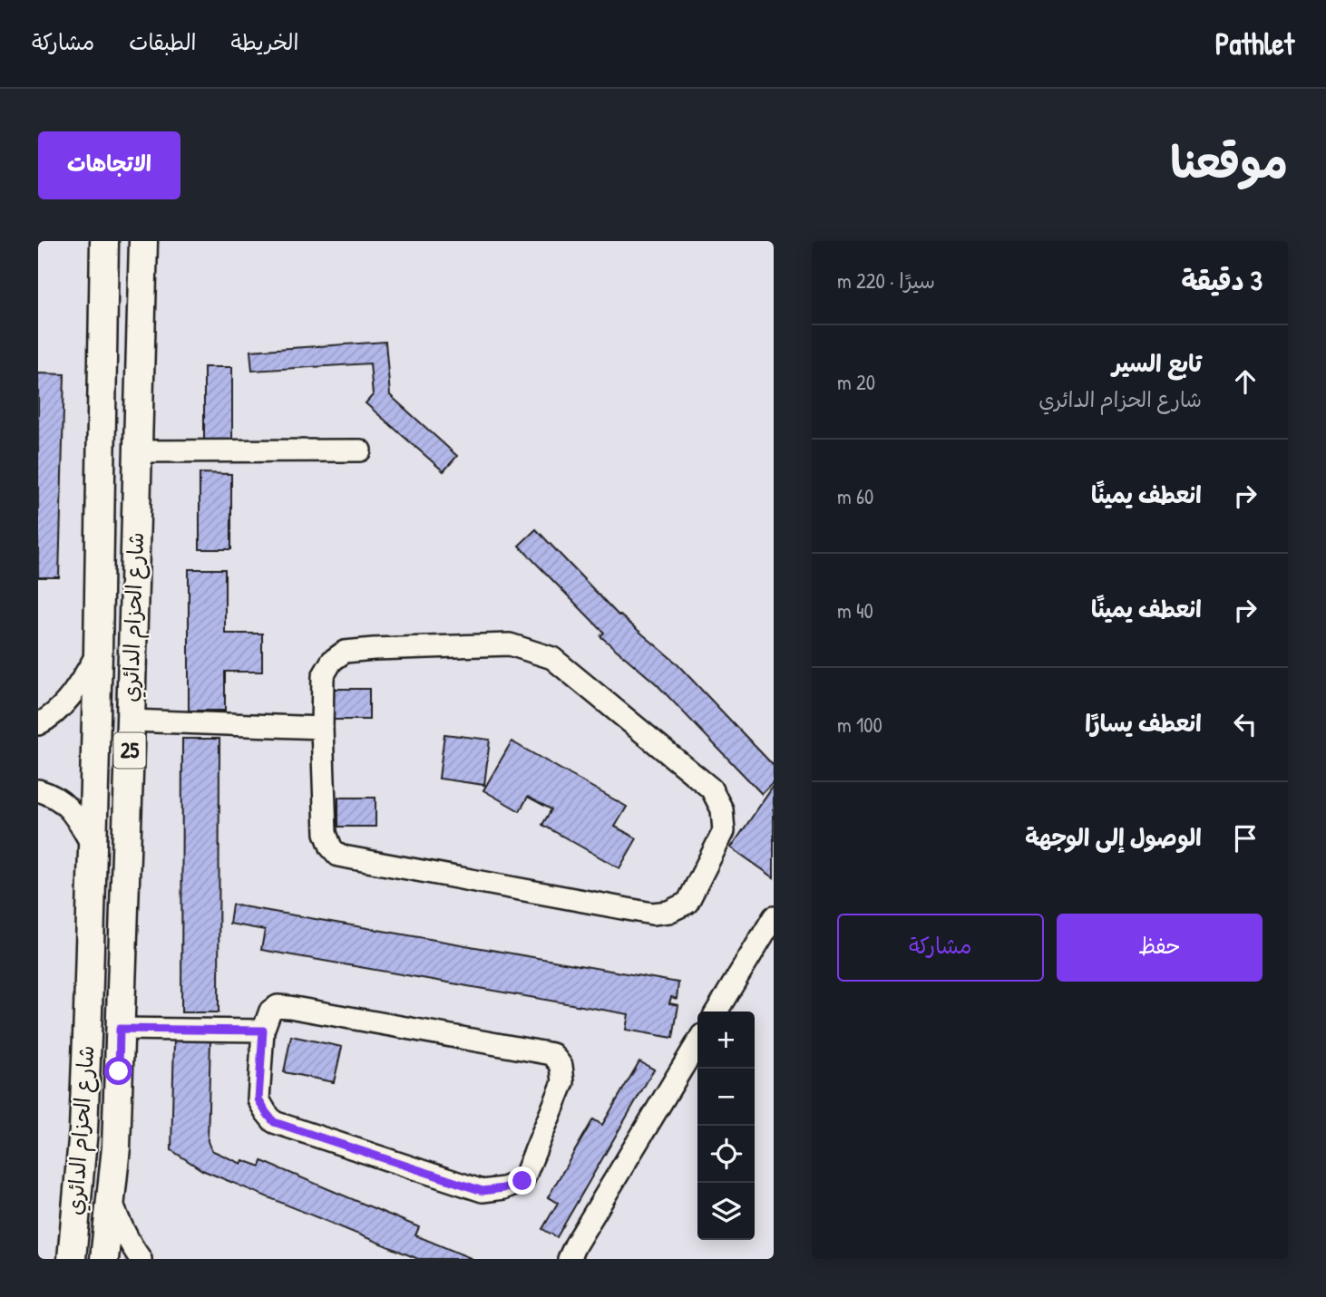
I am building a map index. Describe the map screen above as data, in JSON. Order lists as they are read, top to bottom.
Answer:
{
  "streets": {
    "main road": ["شارع الحزام الدائري", "25"]
  },
  "page": {
    "header": "Pathlet",
    "nav": ["الخريطة", "الطبقات", "مشاركة"],
    "title": "موقعنا",
    "buttons": [
      "الاتجاهات",
      ["حفظ", "مشاركة"]
    ],
    "heading": ["3 دقيقة", "سيرًا · 220 m"],
    "list": [
      ["تابع السير", "شارع الحزام الدائري", "20 m"],
      ["انعطف يمينًا", "60 m"],
      ["انعطف يمينًا", "40 m"],
      ["انعطف يسارًا", "100 m"],
      "الوصول إلى الوجهة"
    ],
    "map_buttons": ["+", "−"]
  }
}
